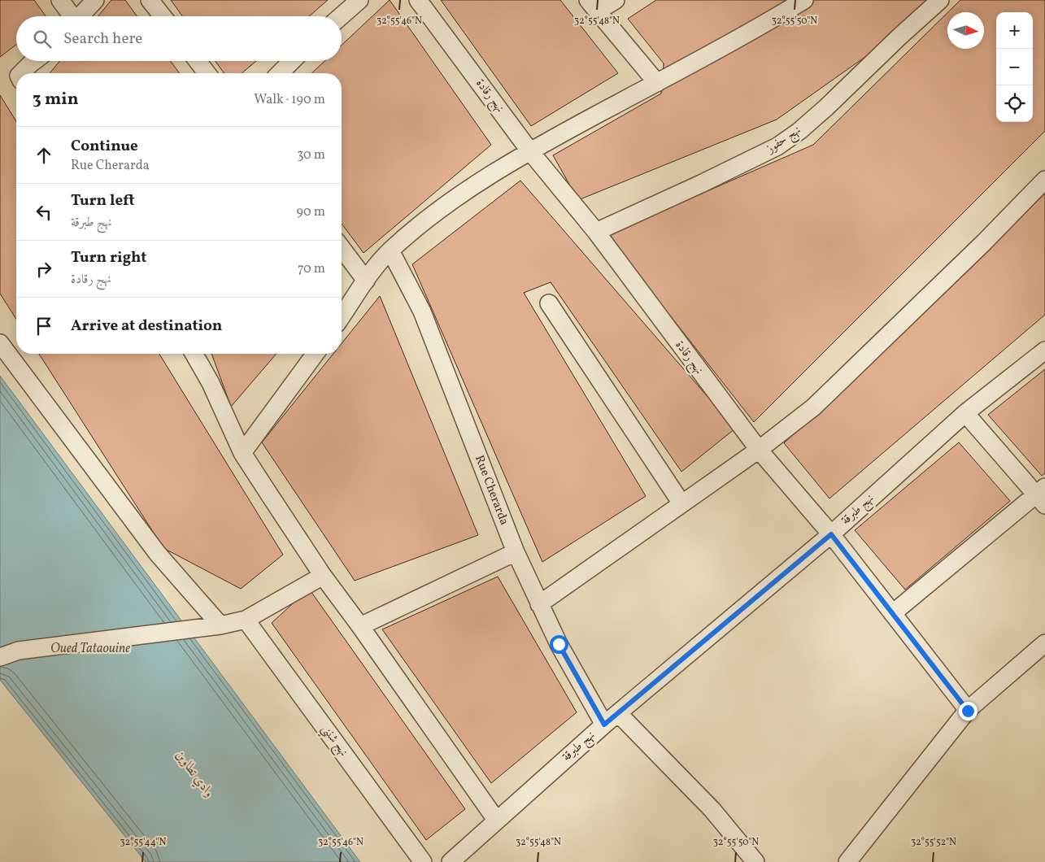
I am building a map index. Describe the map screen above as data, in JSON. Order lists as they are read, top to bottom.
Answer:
{
  "streets": {
    "street": [
      "نهج رقادة",
      "نهج حفوز",
      "Rue Cherarda",
      "نهج طبرقة",
      "نهج شنني"
    ]
  },
  "crossings": [
    ["نهج رقادة", "نهج حفوز"],
    ["نهج رقادة", "نهج طبرقة"],
    ["Rue Cherarda", "نهج طبرقة"]
  ],
  "water": ["Oued Tataouine", "وادي تطاوين"],
  "north": "right",
  "page": {
    "map_buttons": ["+", "−"],
    "search": "Search here",
    "heading": ["3 min", "Walk · 190 m"],
    "list": [
      ["Continue", "Rue Cherarda", "30 m"],
      ["Turn left", "نهج طبرقة", "90 m"],
      ["Turn right", "نهج رقادة", "70 m"],
      "Arrive at destination"
    ]
  },
  "coordinates": [
    "32°55'46\"N",
    "32°55'48\"N",
    "32°55'50\"N",
    "32°55'44\"N",
    "32°55'52\"N"
  ]
}
